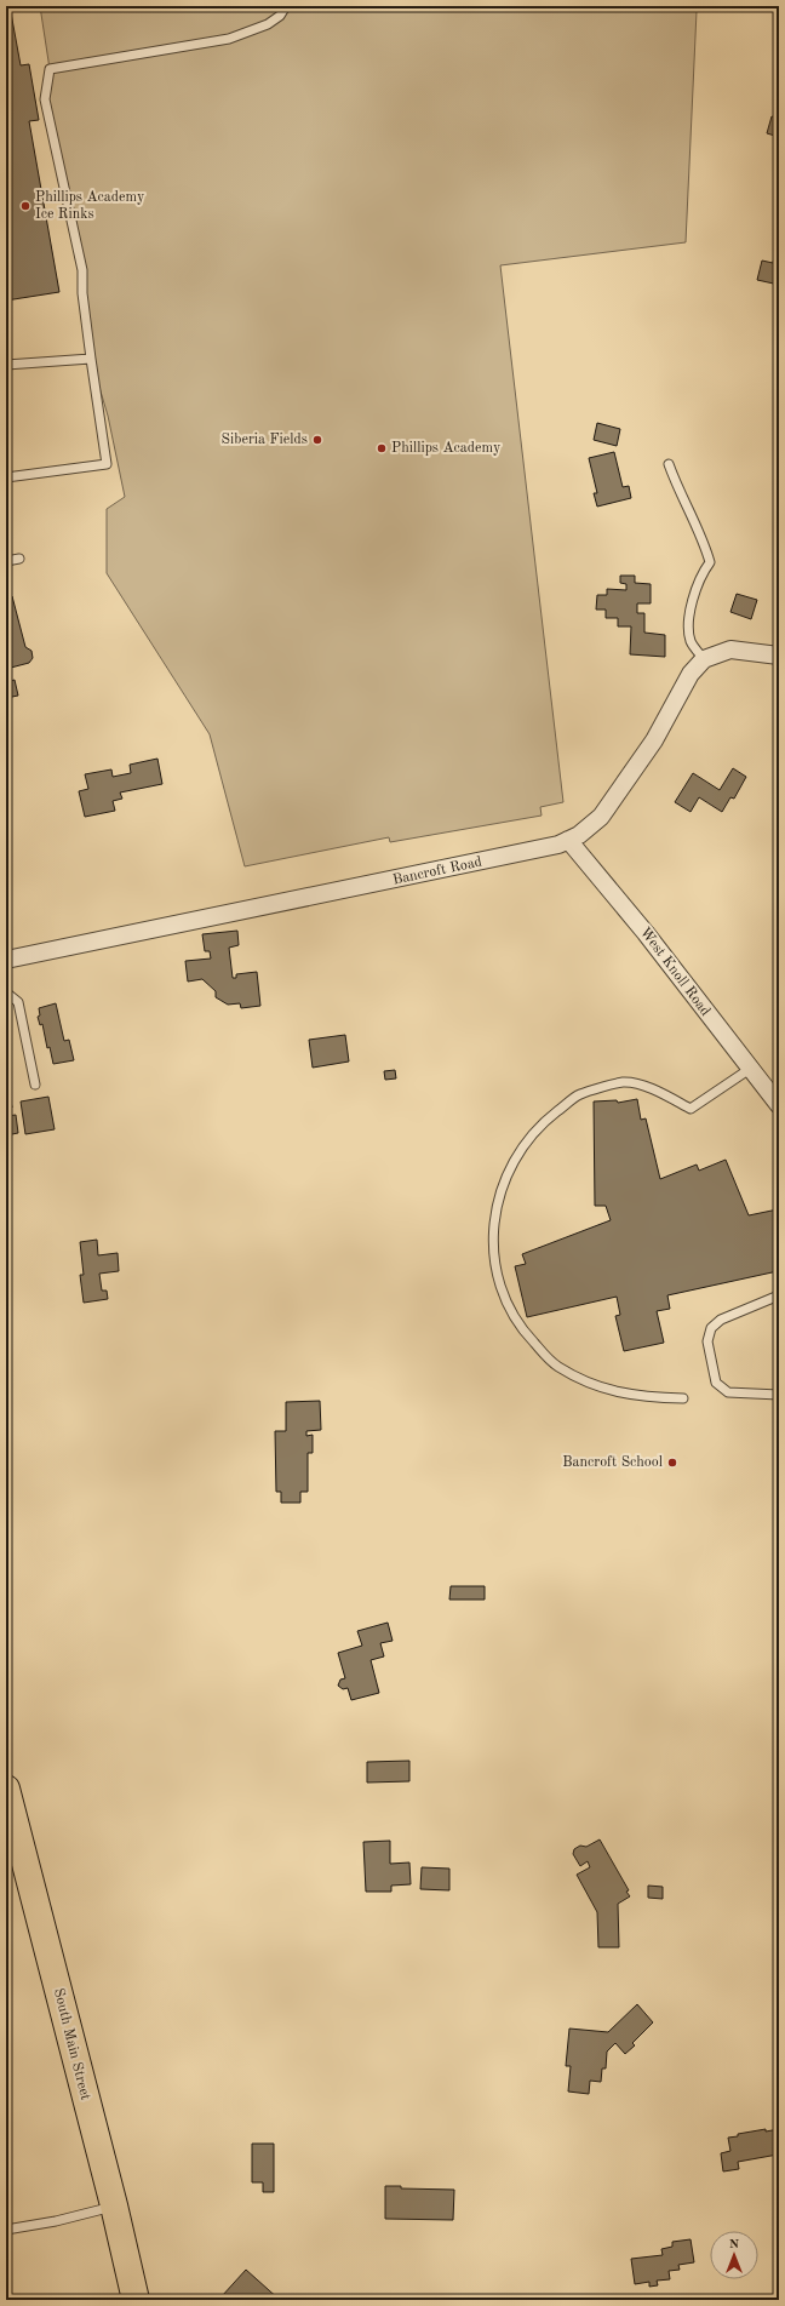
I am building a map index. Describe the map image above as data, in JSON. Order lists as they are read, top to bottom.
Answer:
{
  "streets": {
    "main road": ["South Main Street"],
    "street": ["Bancroft Road", "West Knoll Road"]
  },
  "crossings": [
    ["Bancroft Road", "West Knoll Road"]
  ],
  "places": [
    "Phillips Academy Ice Rinks",
    "Siberia Fields",
    "Phillips Academy",
    "Bancroft School"
  ],
  "north": "top"
}
